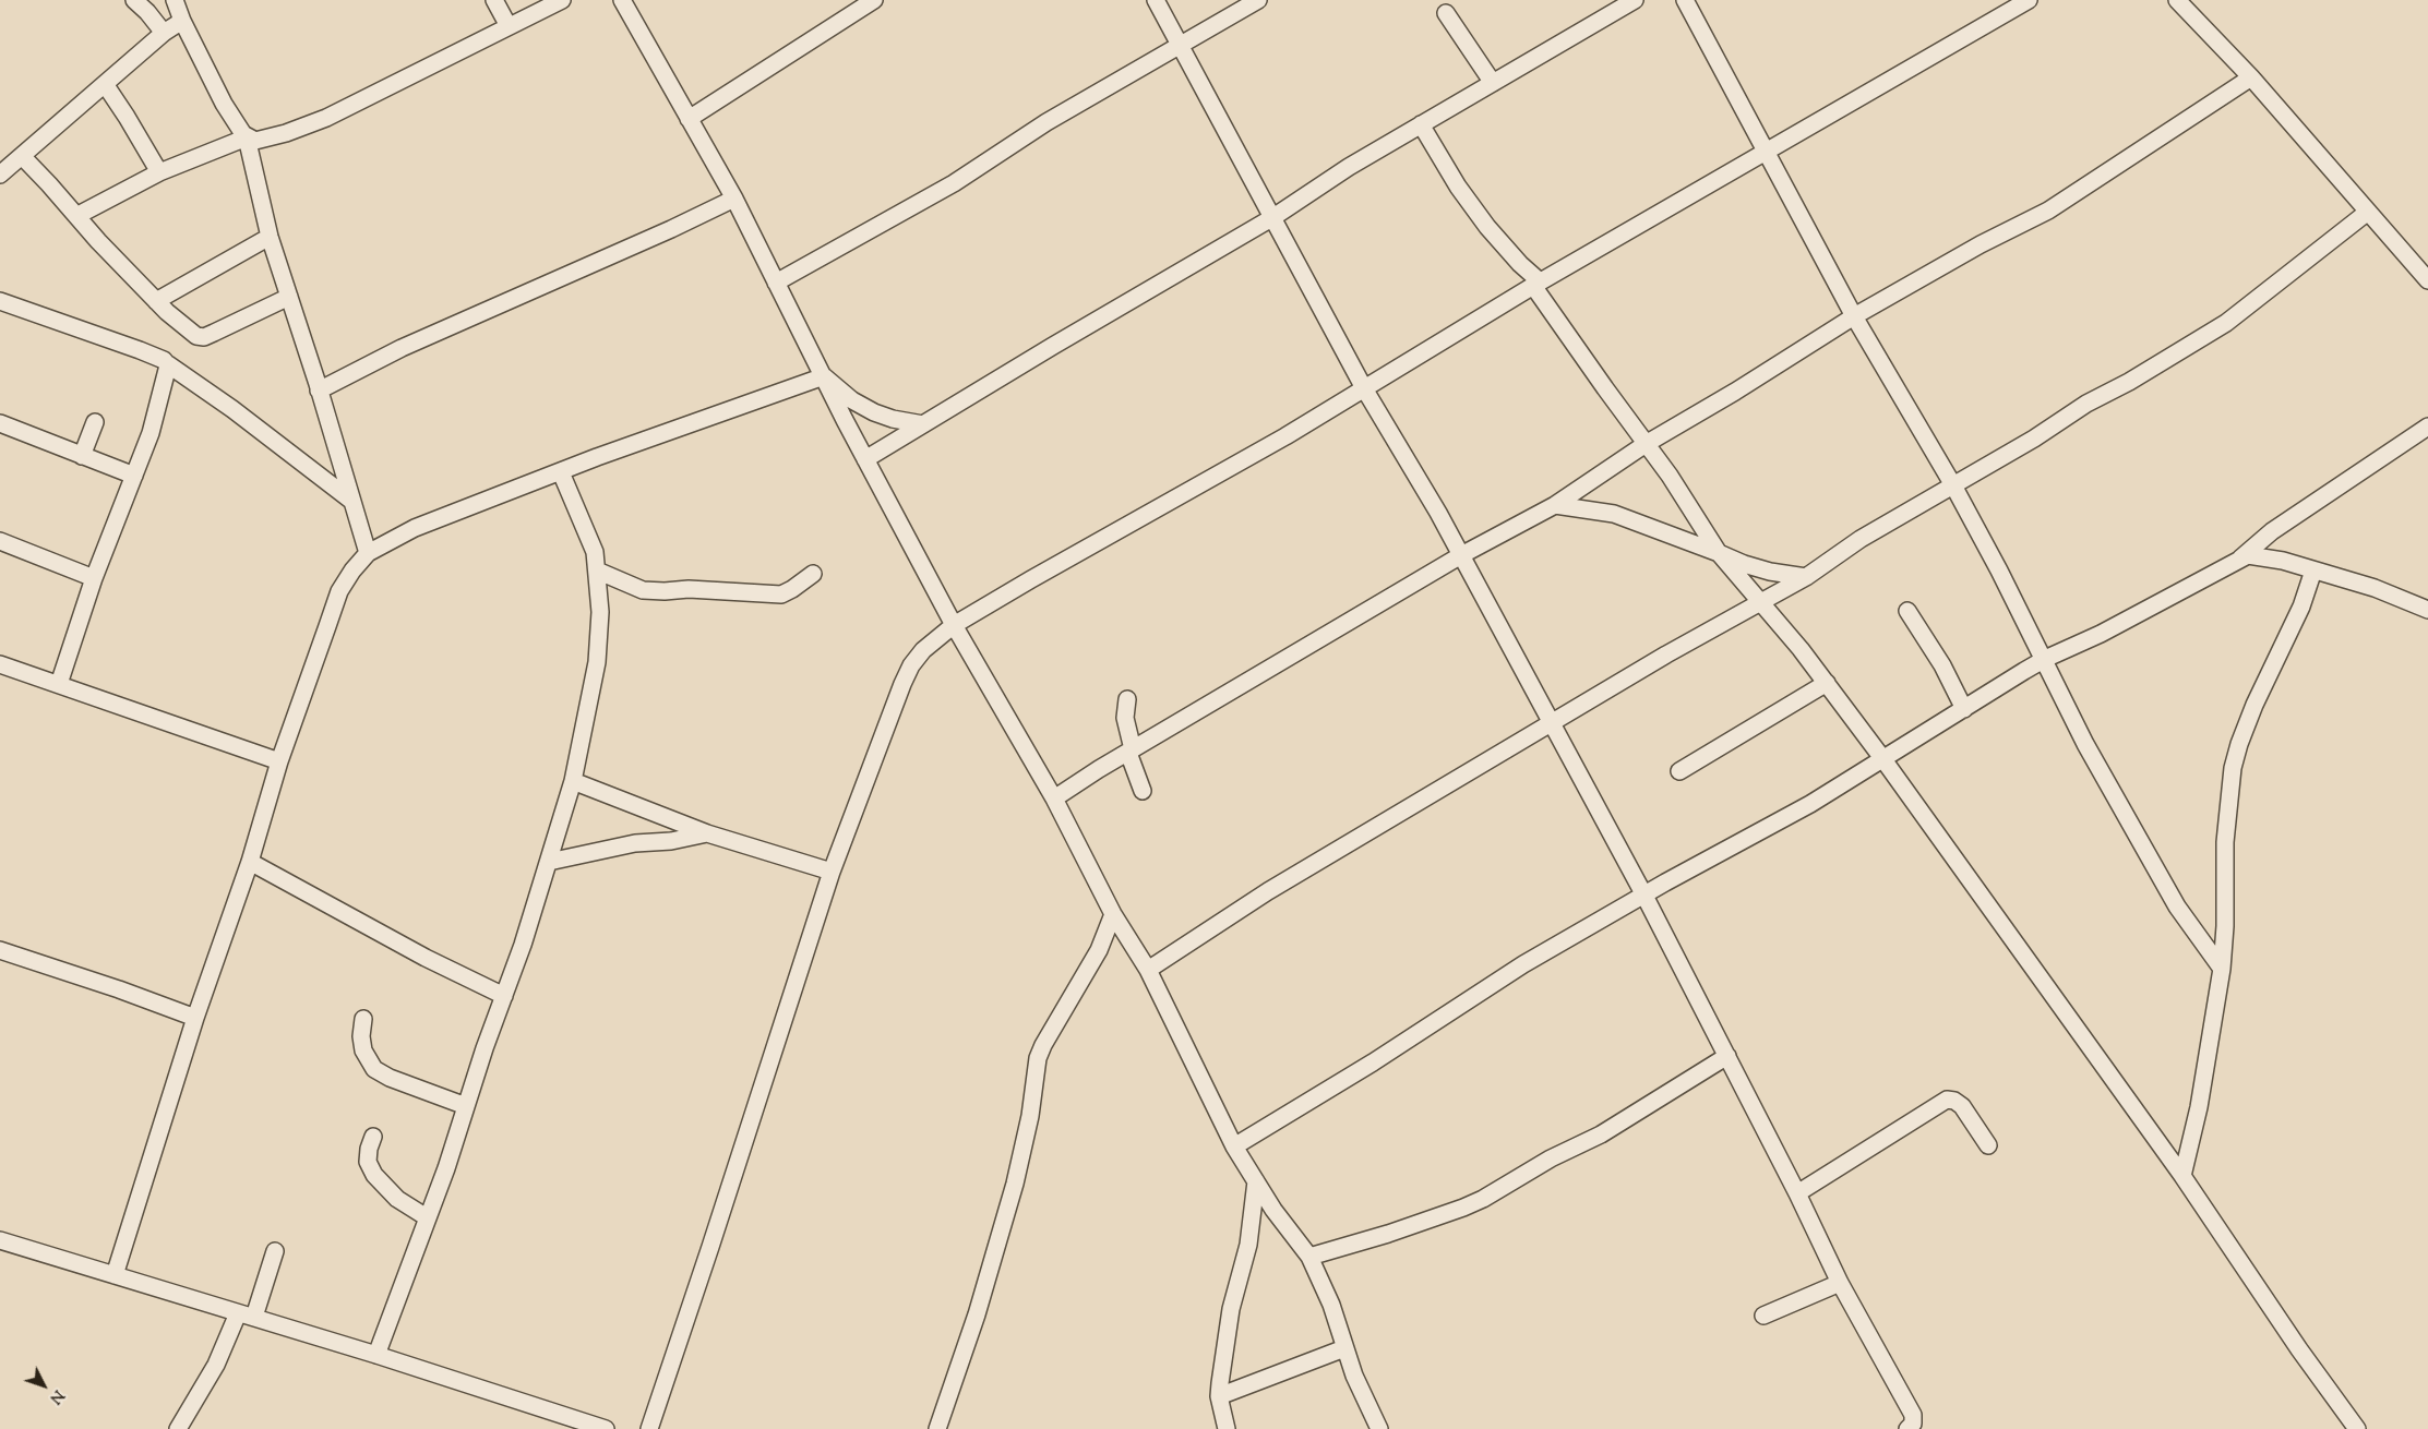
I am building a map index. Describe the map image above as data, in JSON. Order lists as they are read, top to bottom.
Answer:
{
  "north": "bottom right"
}
